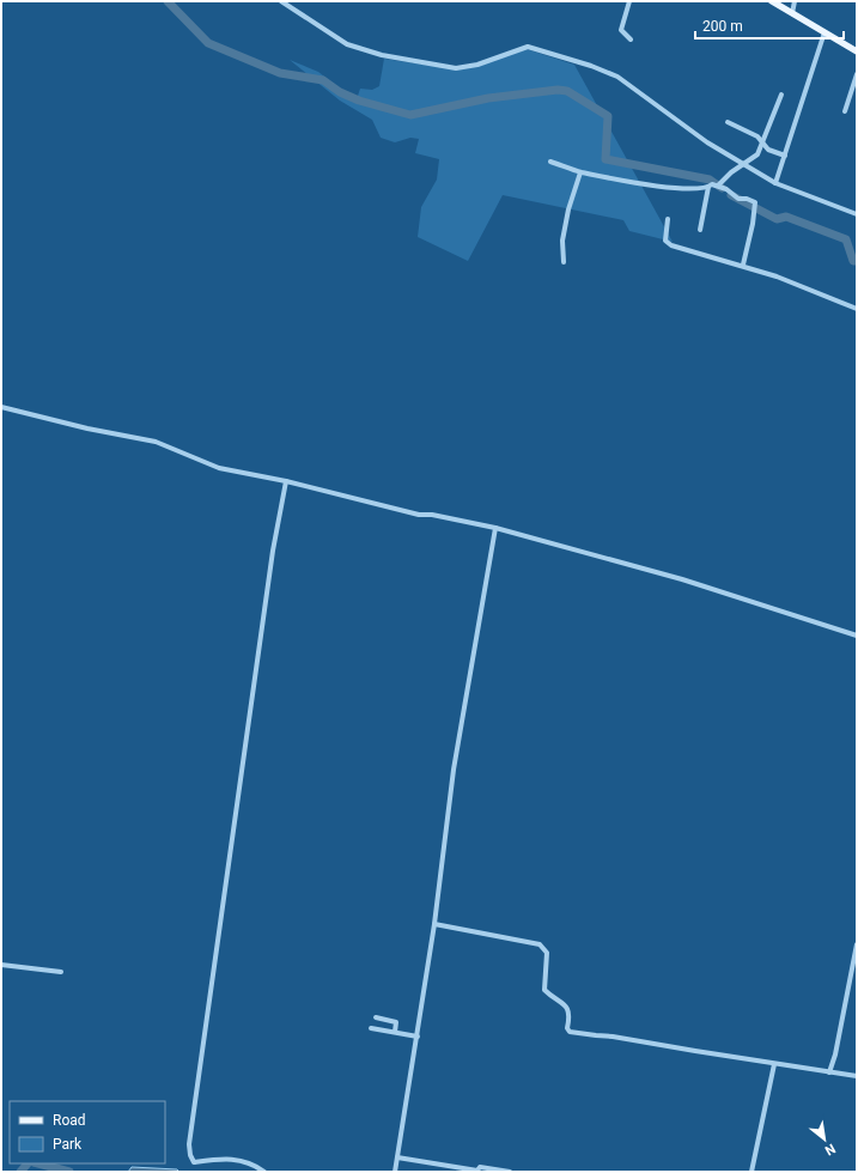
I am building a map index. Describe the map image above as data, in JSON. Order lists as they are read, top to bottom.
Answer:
{
  "legend": ["Road", "Park"],
  "scale_bar": "200 m",
  "north": "bottom right"
}
